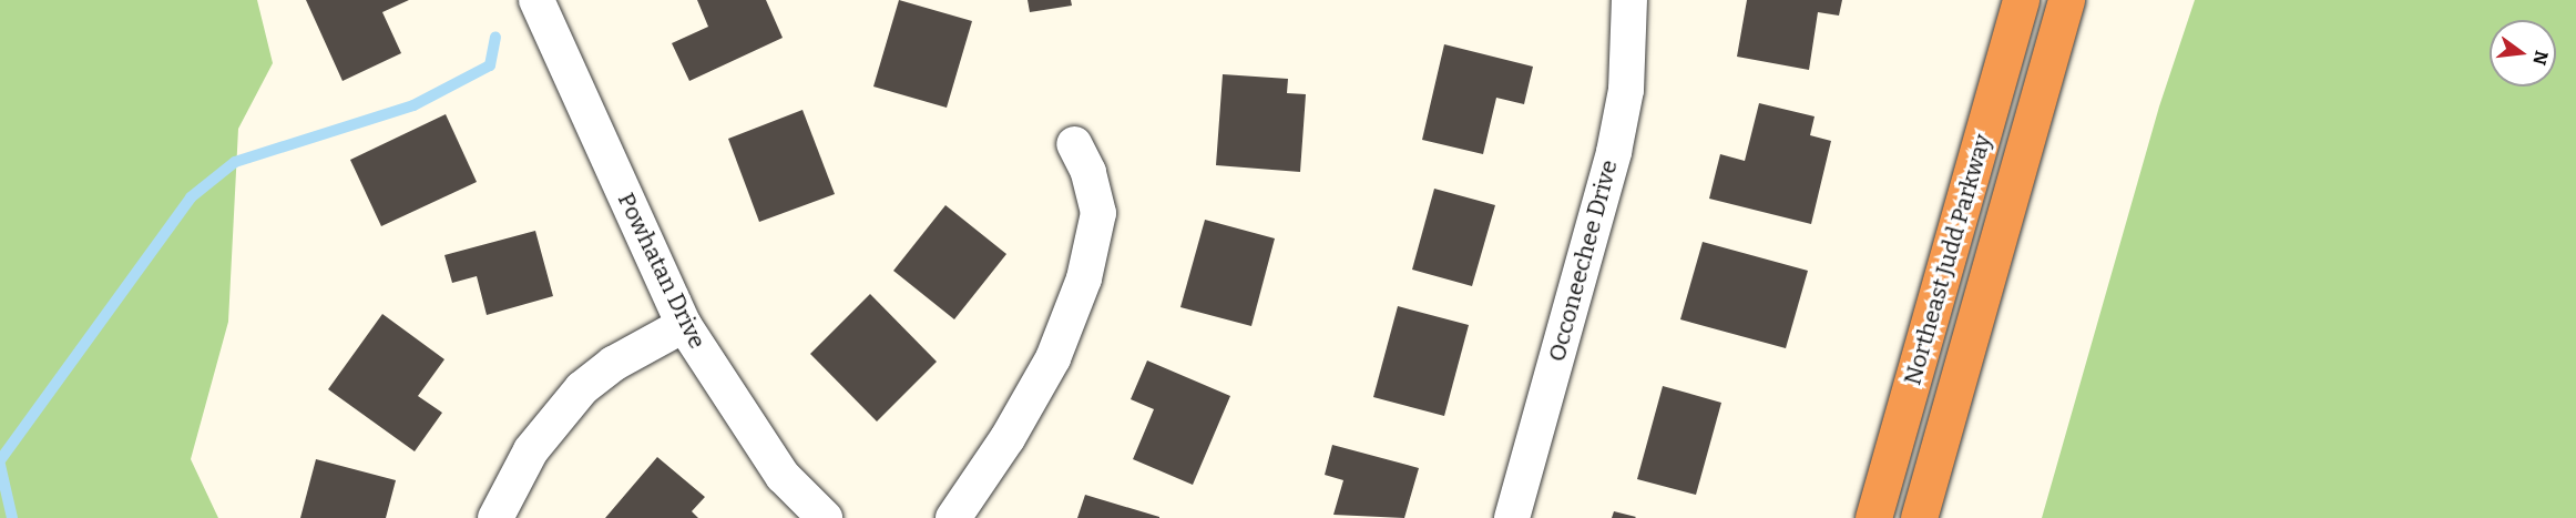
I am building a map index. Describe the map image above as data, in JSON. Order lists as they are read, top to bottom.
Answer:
{
  "streets": {
    "highway": ["Northeast Judd Parkway"],
    "street": ["Occoneechee Drive", "Powhatan Drive"]
  },
  "north": "right"
}
